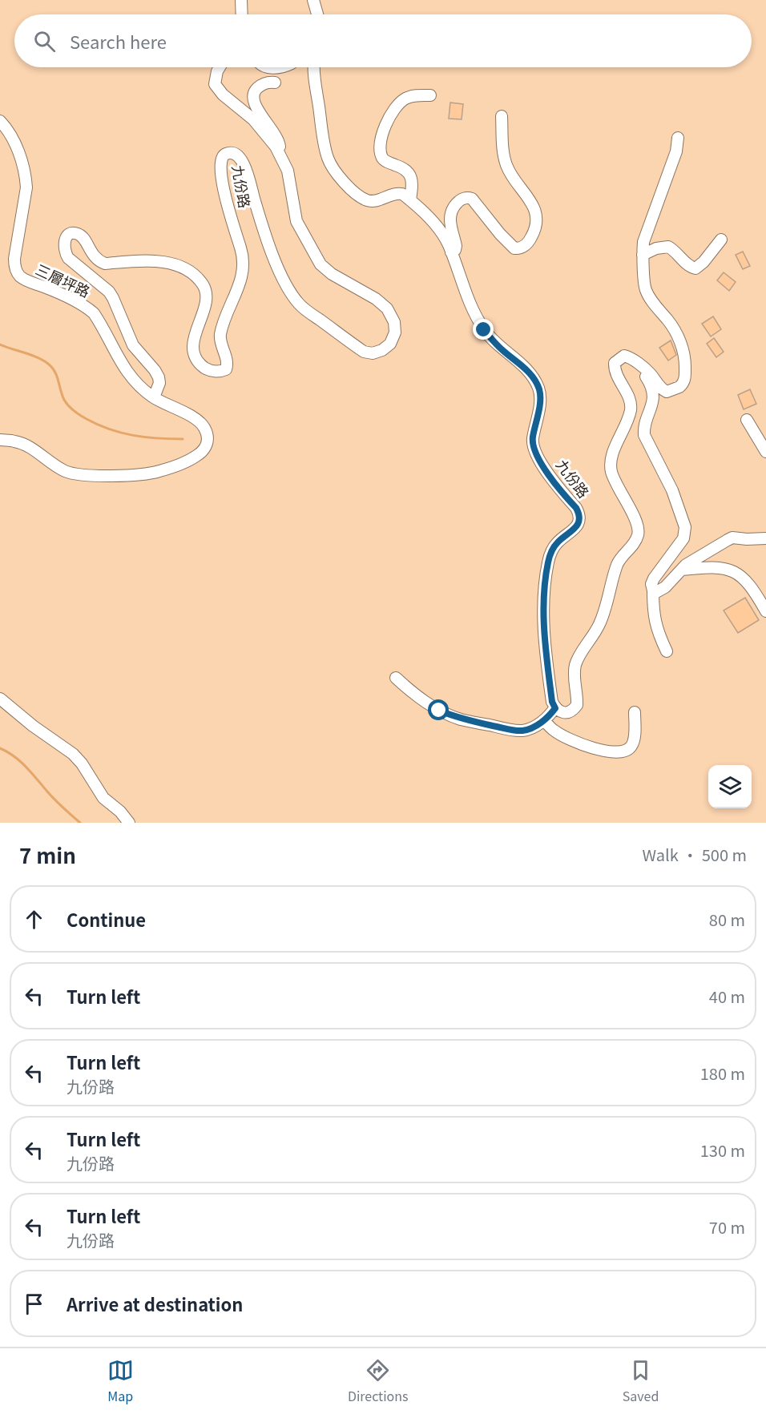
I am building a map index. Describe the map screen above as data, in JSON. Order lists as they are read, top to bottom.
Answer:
{
  "streets": {
    "street": ["九份路", "三層坪路"]
  },
  "crossings": [
    ["九份路", "三層坪路"]
  ],
  "page": {
    "search": "Search here",
    "heading": ["7 min", "Walk · 500 m"],
    "list": [
      ["Continue", "80 m"],
      ["Turn left", "40 m"],
      ["Turn left", "九份路", "180 m"],
      ["Turn left", "九份路", "130 m"],
      ["Turn left", "九份路", "70 m"],
      "Arrive at destination"
    ],
    "nav": ["Map", "Directions", "Saved"]
  }
}
